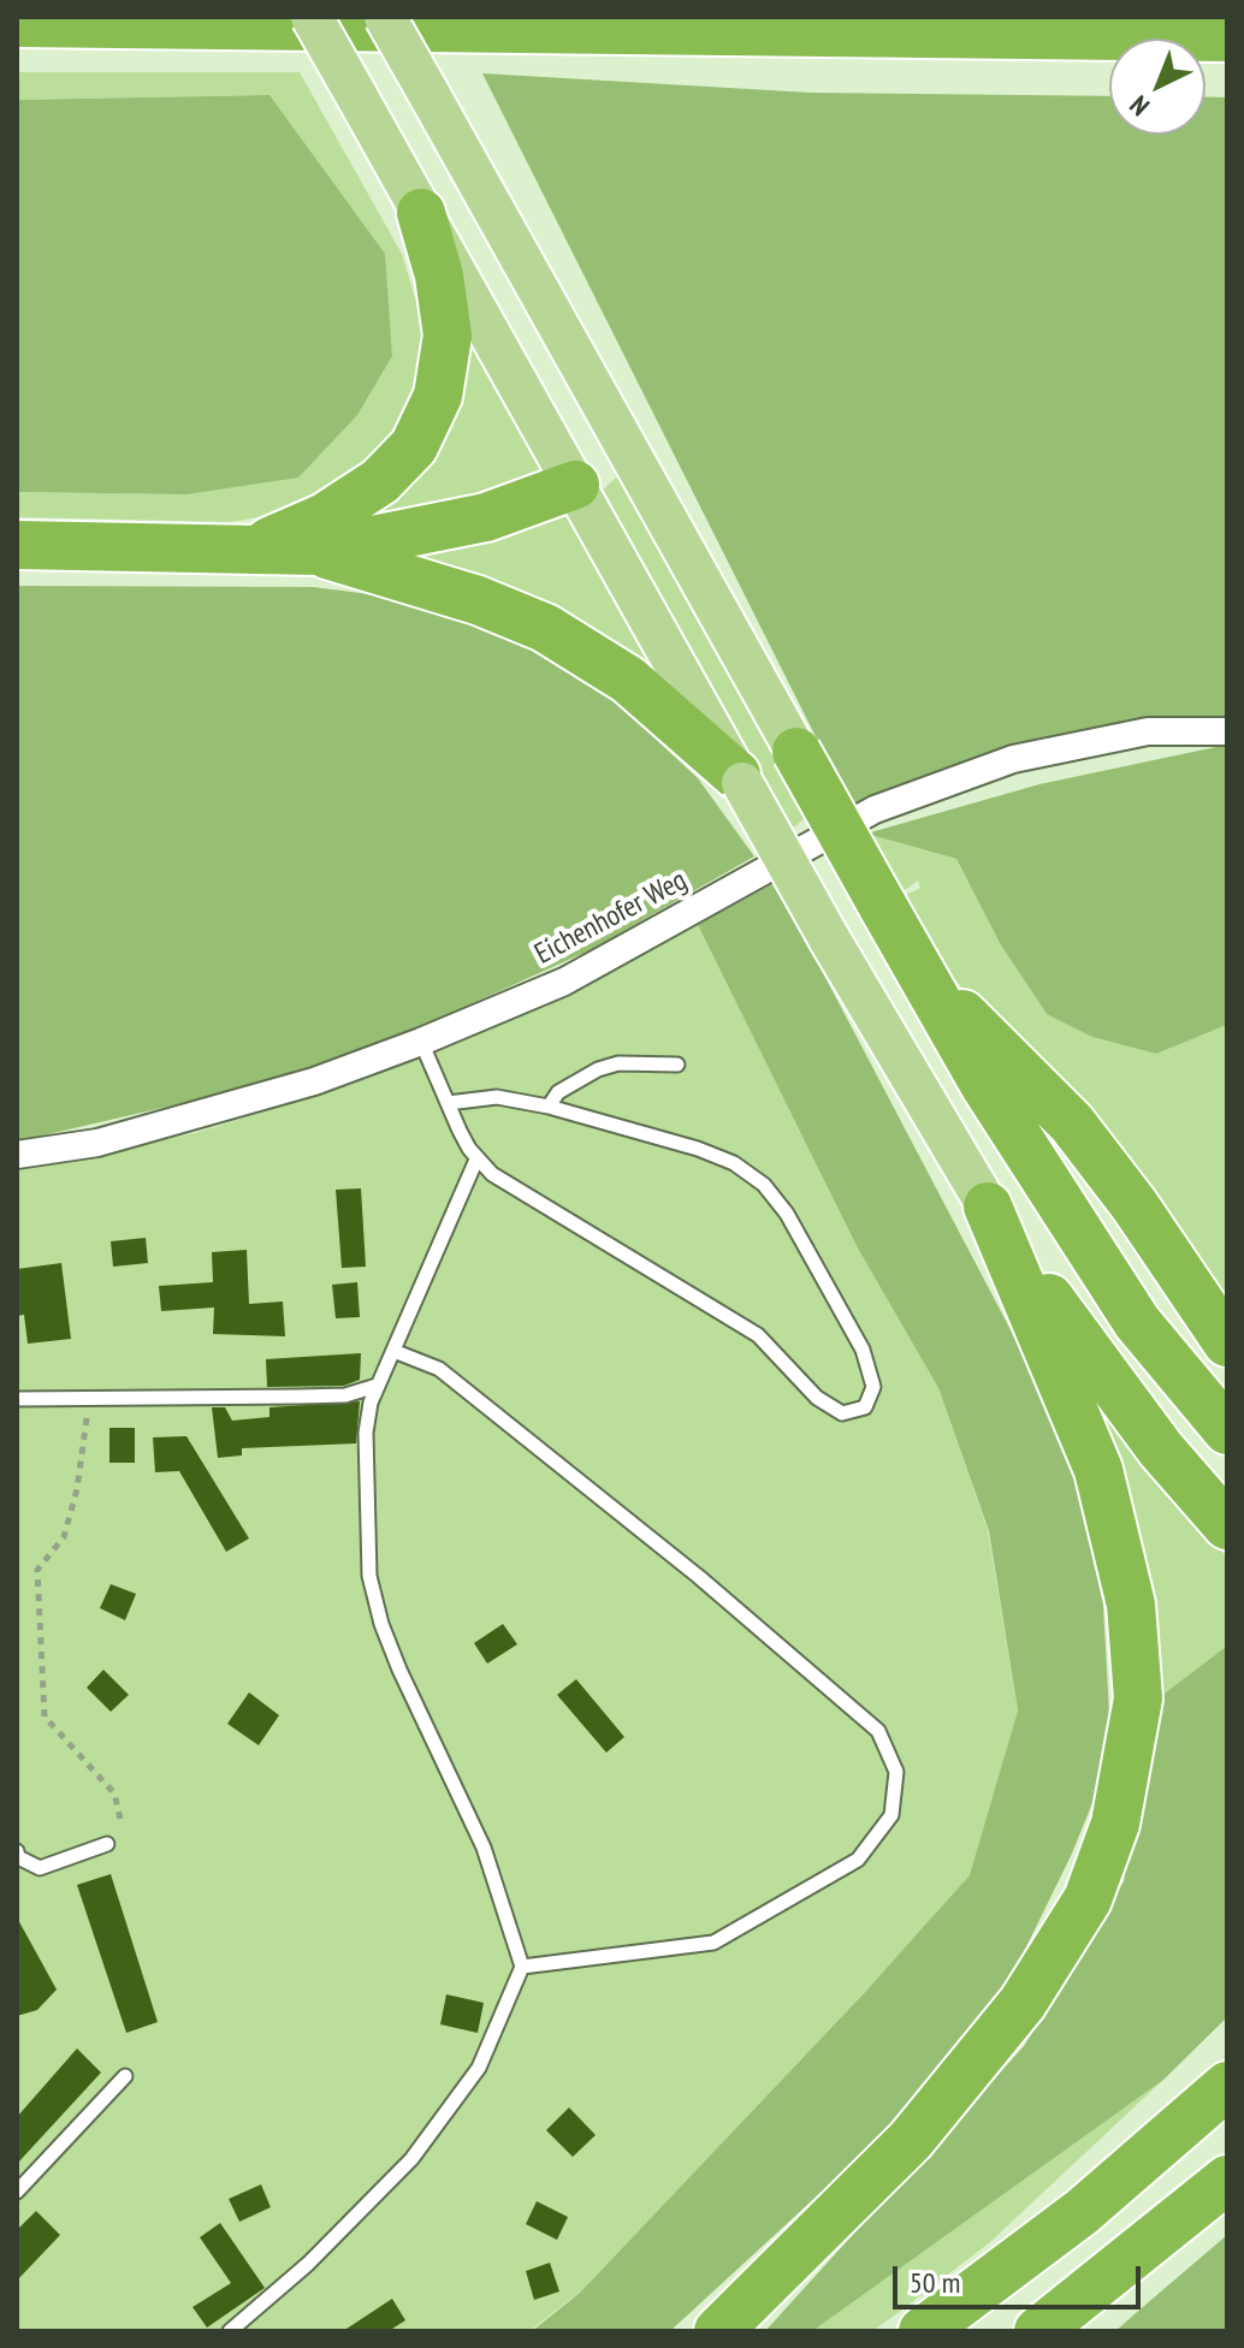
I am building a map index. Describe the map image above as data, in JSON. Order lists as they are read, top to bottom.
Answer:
{
  "streets": {
    "street": ["Eichenhofer Weg"]
  },
  "scale_bar": "50 m",
  "north": "bottom left"
}
